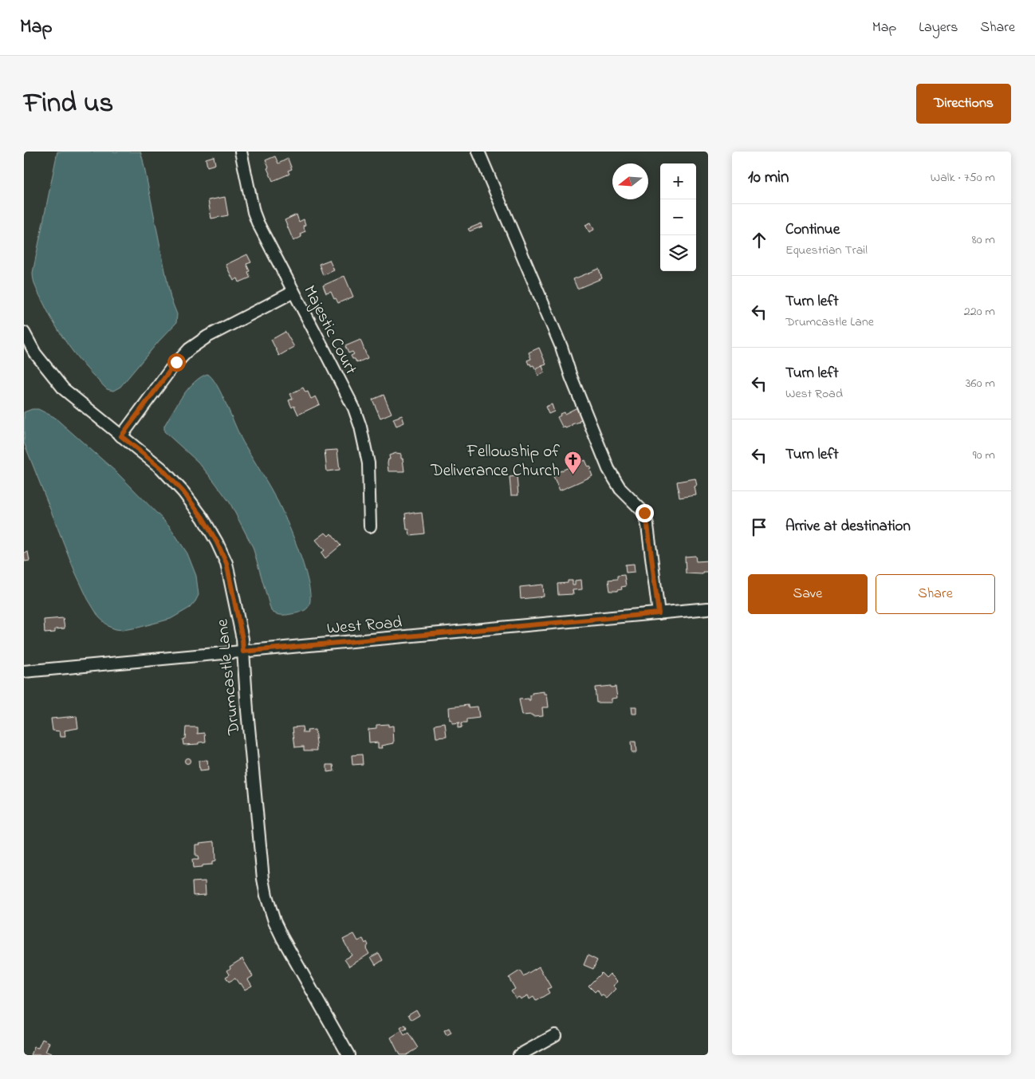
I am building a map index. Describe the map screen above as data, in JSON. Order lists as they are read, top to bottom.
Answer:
{
  "streets": {
    "street": ["Majestic Court", "West Road", "Drumcastle Lane"]
  },
  "crossings": [
    ["West Road", "Drumcastle Lane"]
  ],
  "places": {
    "church": ["Fellowship of Deliverance Church"]
  },
  "north": "left",
  "page": {
    "header": "Map",
    "nav": ["Map", "Layers", "Share"],
    "title": "Find us",
    "buttons": [
      "Directions",
      ["Save", "Share"]
    ],
    "heading": ["10 min", "Walk · 750 m"],
    "map_buttons": ["+", "−"],
    "list": [
      ["Continue", "Equestrian Trail", "80 m"],
      ["Turn left", "Drumcastle Lane", "220 m"],
      ["Turn left", "West Road", "360 m"],
      ["Turn left", "90 m"],
      "Arrive at destination"
    ]
  }
}
